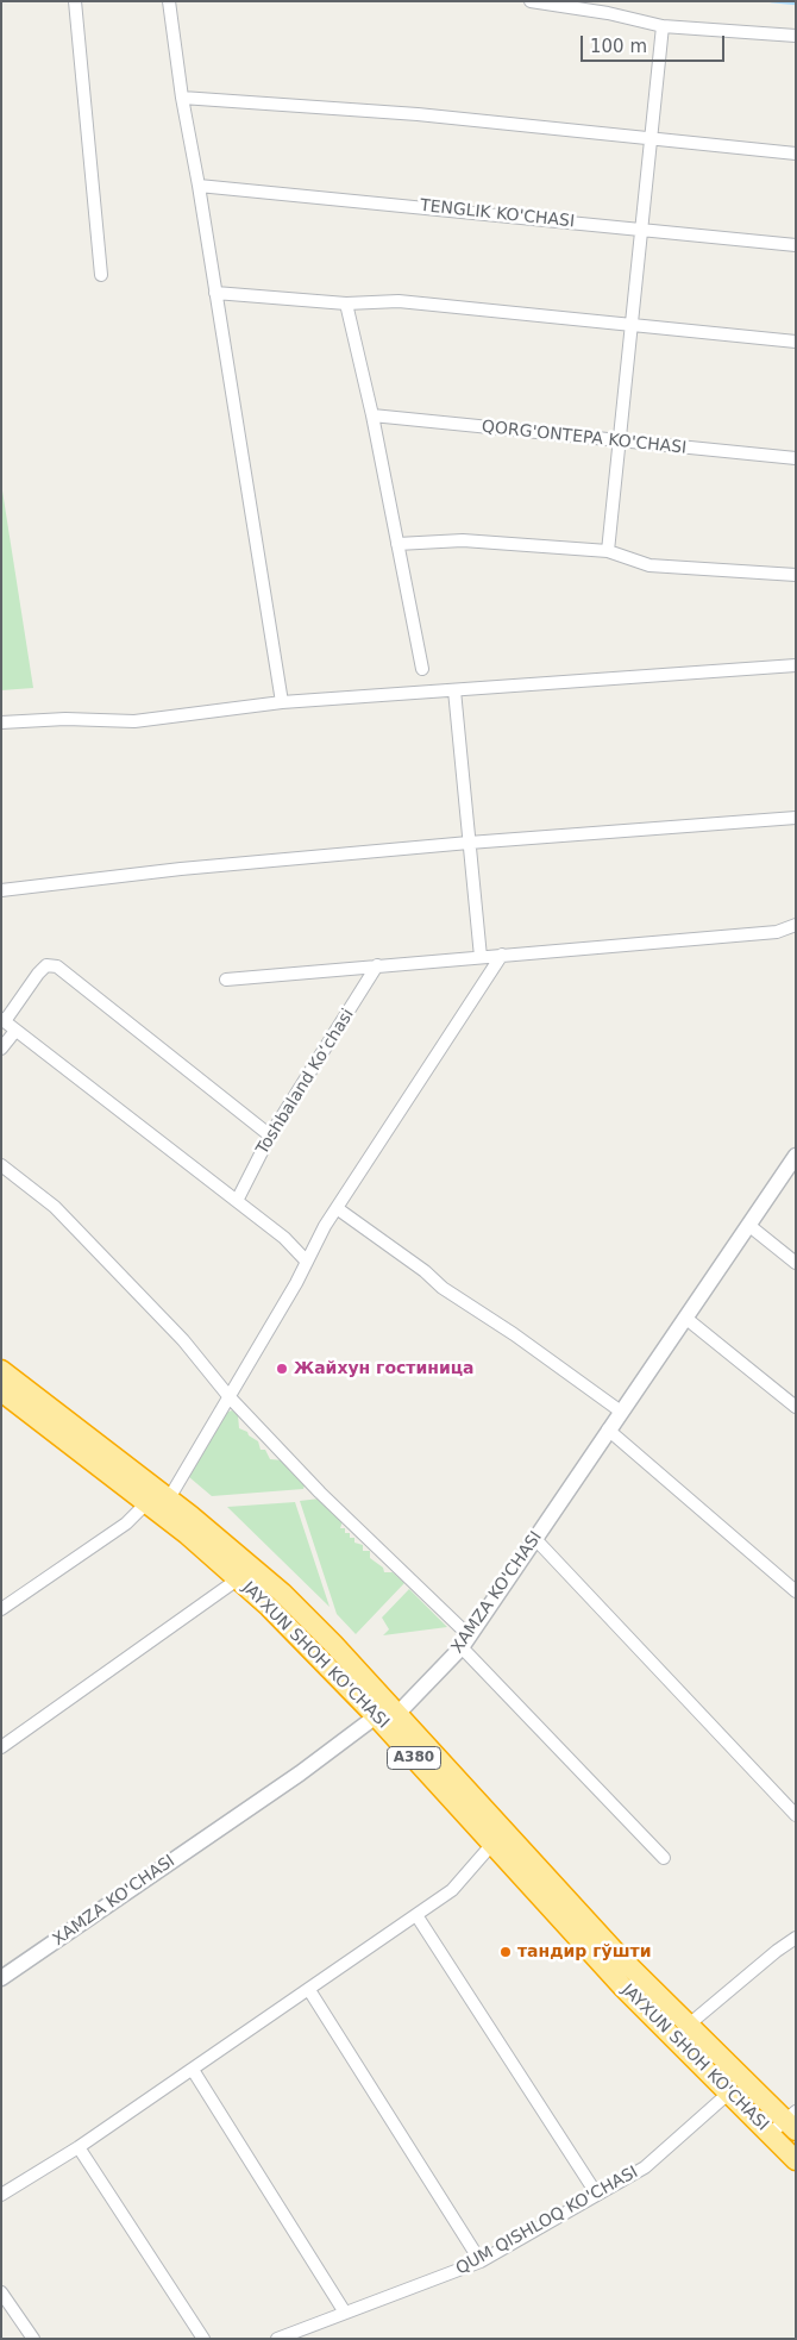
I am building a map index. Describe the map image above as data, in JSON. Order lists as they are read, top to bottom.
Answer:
{
  "streets": {
    "highway": ["JAYXUN SHOH KO'CHASI", "A380"],
    "street": [
      "TENGLIK KO'CHASI",
      "QORG'ONTEPA KO'CHASI",
      "Toshbaland Koʻchasi",
      "XAMZA KO'CHASI",
      "QUM QISHLOQ KO'CHASI"
    ]
  },
  "crossings": [
    ["XAMZA KO'CHASI", "JAYXUN SHOH KO'CHASI"],
    ["JAYXUN SHOH KO'CHASI", "QUM QISHLOQ KO'CHASI"]
  ],
  "places": ["Жайхун гостиница", "тандир гўшти"],
  "scale_bar": "100 m"
}
